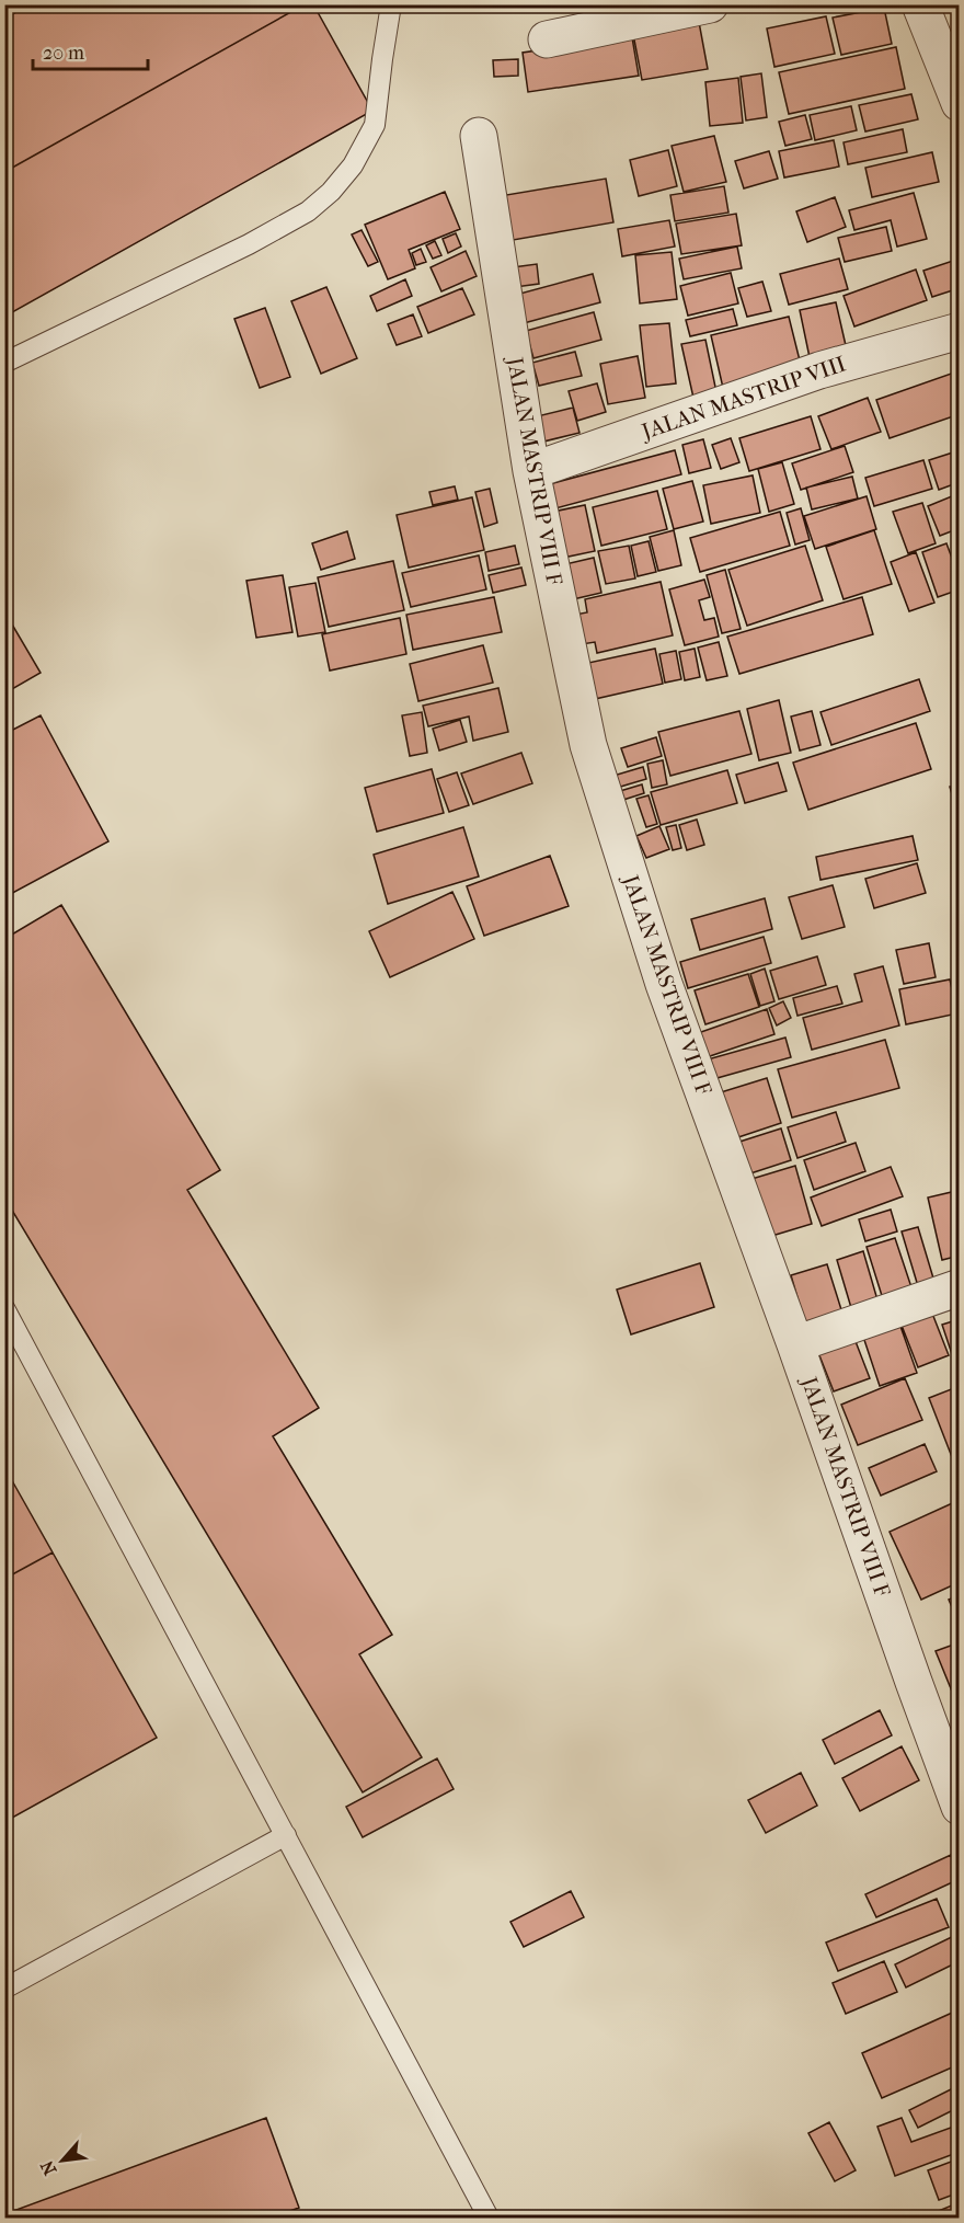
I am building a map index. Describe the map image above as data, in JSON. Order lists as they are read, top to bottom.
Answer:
{
  "streets": {
    "street": ["JALAN MASTRIP VIII", "JALAN MASTRIP VIII F"]
  },
  "crossings": [
    ["JALAN MASTRIP VIII", "JALAN MASTRIP VIII F"]
  ],
  "scale_bar": "20 m",
  "north": "bottom left"
}
